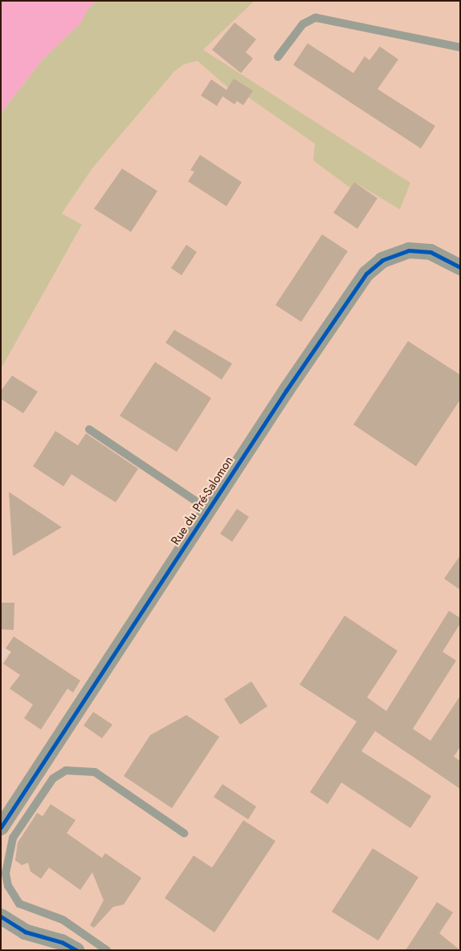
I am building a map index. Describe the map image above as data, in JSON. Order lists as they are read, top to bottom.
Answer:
{
  "streets": {
    "street": ["Rue du Pré-Salomon"]
  }
}
